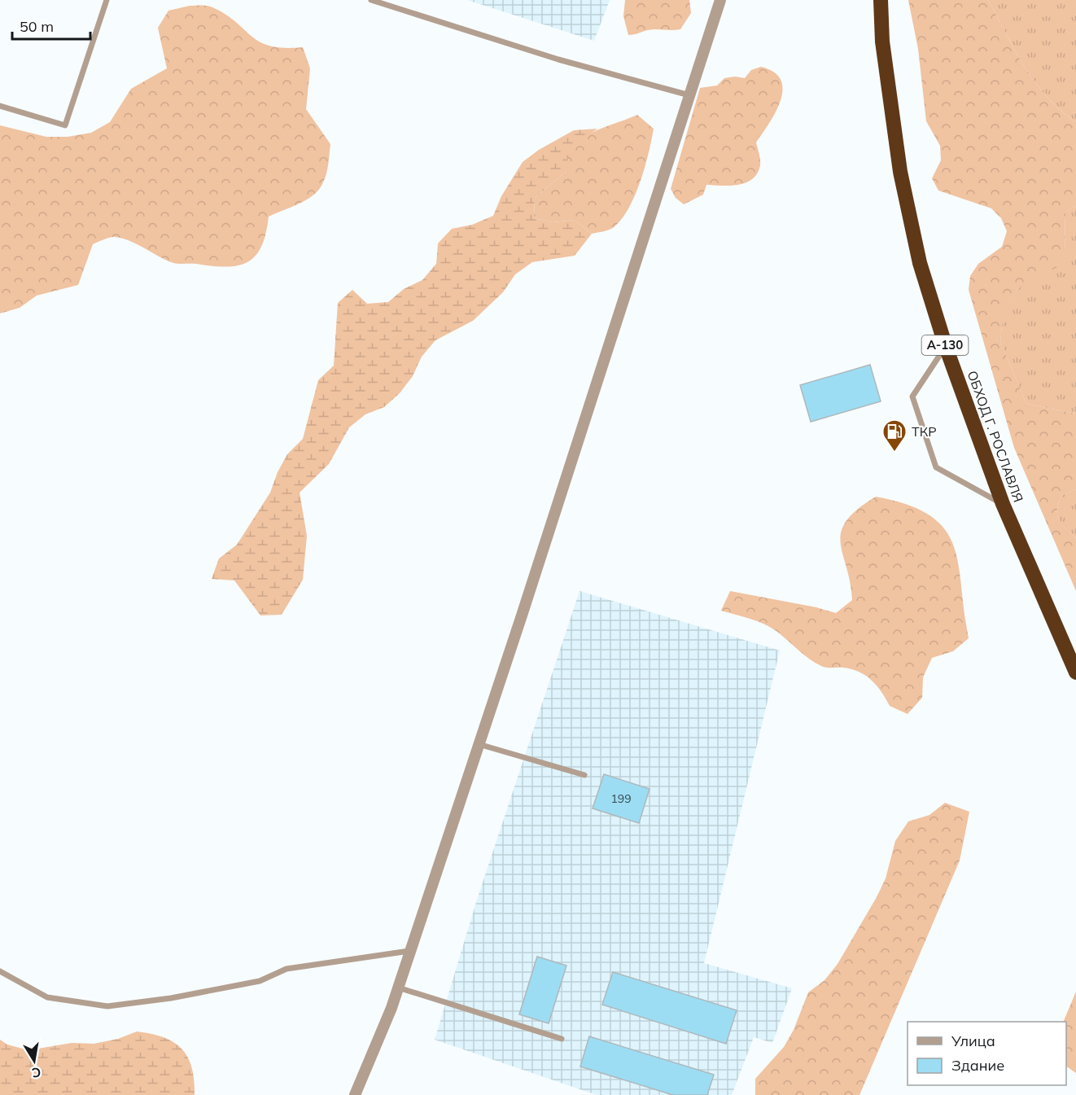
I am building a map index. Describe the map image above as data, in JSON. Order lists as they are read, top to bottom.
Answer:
{
  "streets": {
    "highway": ["А-130", "ОБХОД Г. РОСЛАВЛЯ"]
  },
  "places": {
    "fuel station": ["ТКР"]
  },
  "house_numbers": ["199"],
  "legend": ["Улица", "Здание"],
  "scale_bar": "50 m",
  "north": "bottom"
}
